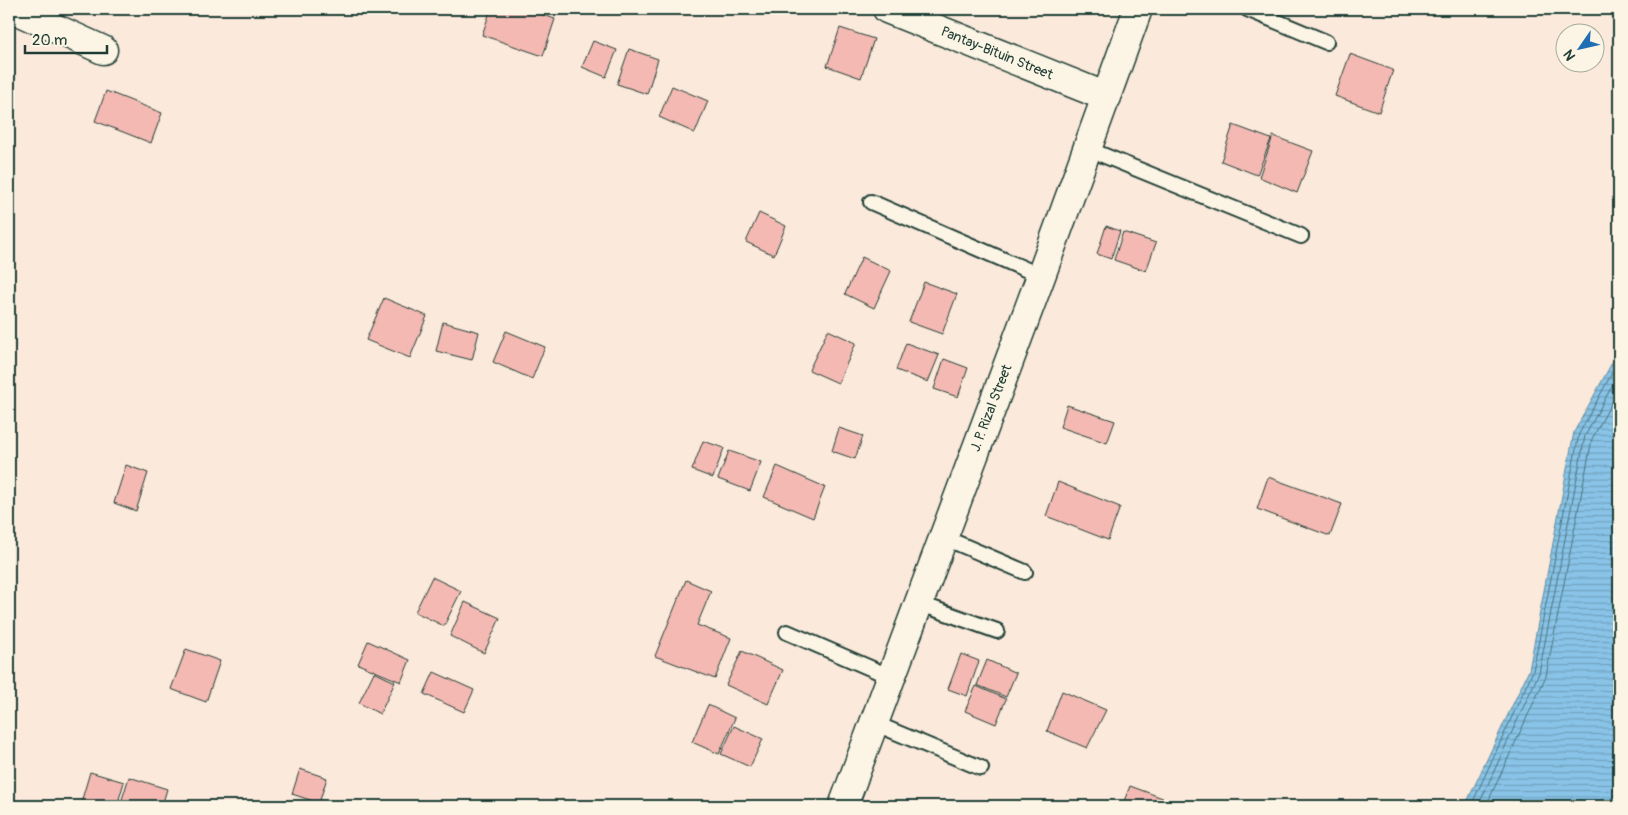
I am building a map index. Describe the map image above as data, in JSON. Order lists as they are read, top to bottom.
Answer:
{
  "streets": {
    "main road": ["Pantay-Bituin Street", "J. P. Rizal Street"]
  },
  "crossings": [
    ["Pantay-Bituin Street", "J. P. Rizal Street"]
  ],
  "scale_bar": "20 m",
  "north": "bottom left"
}
